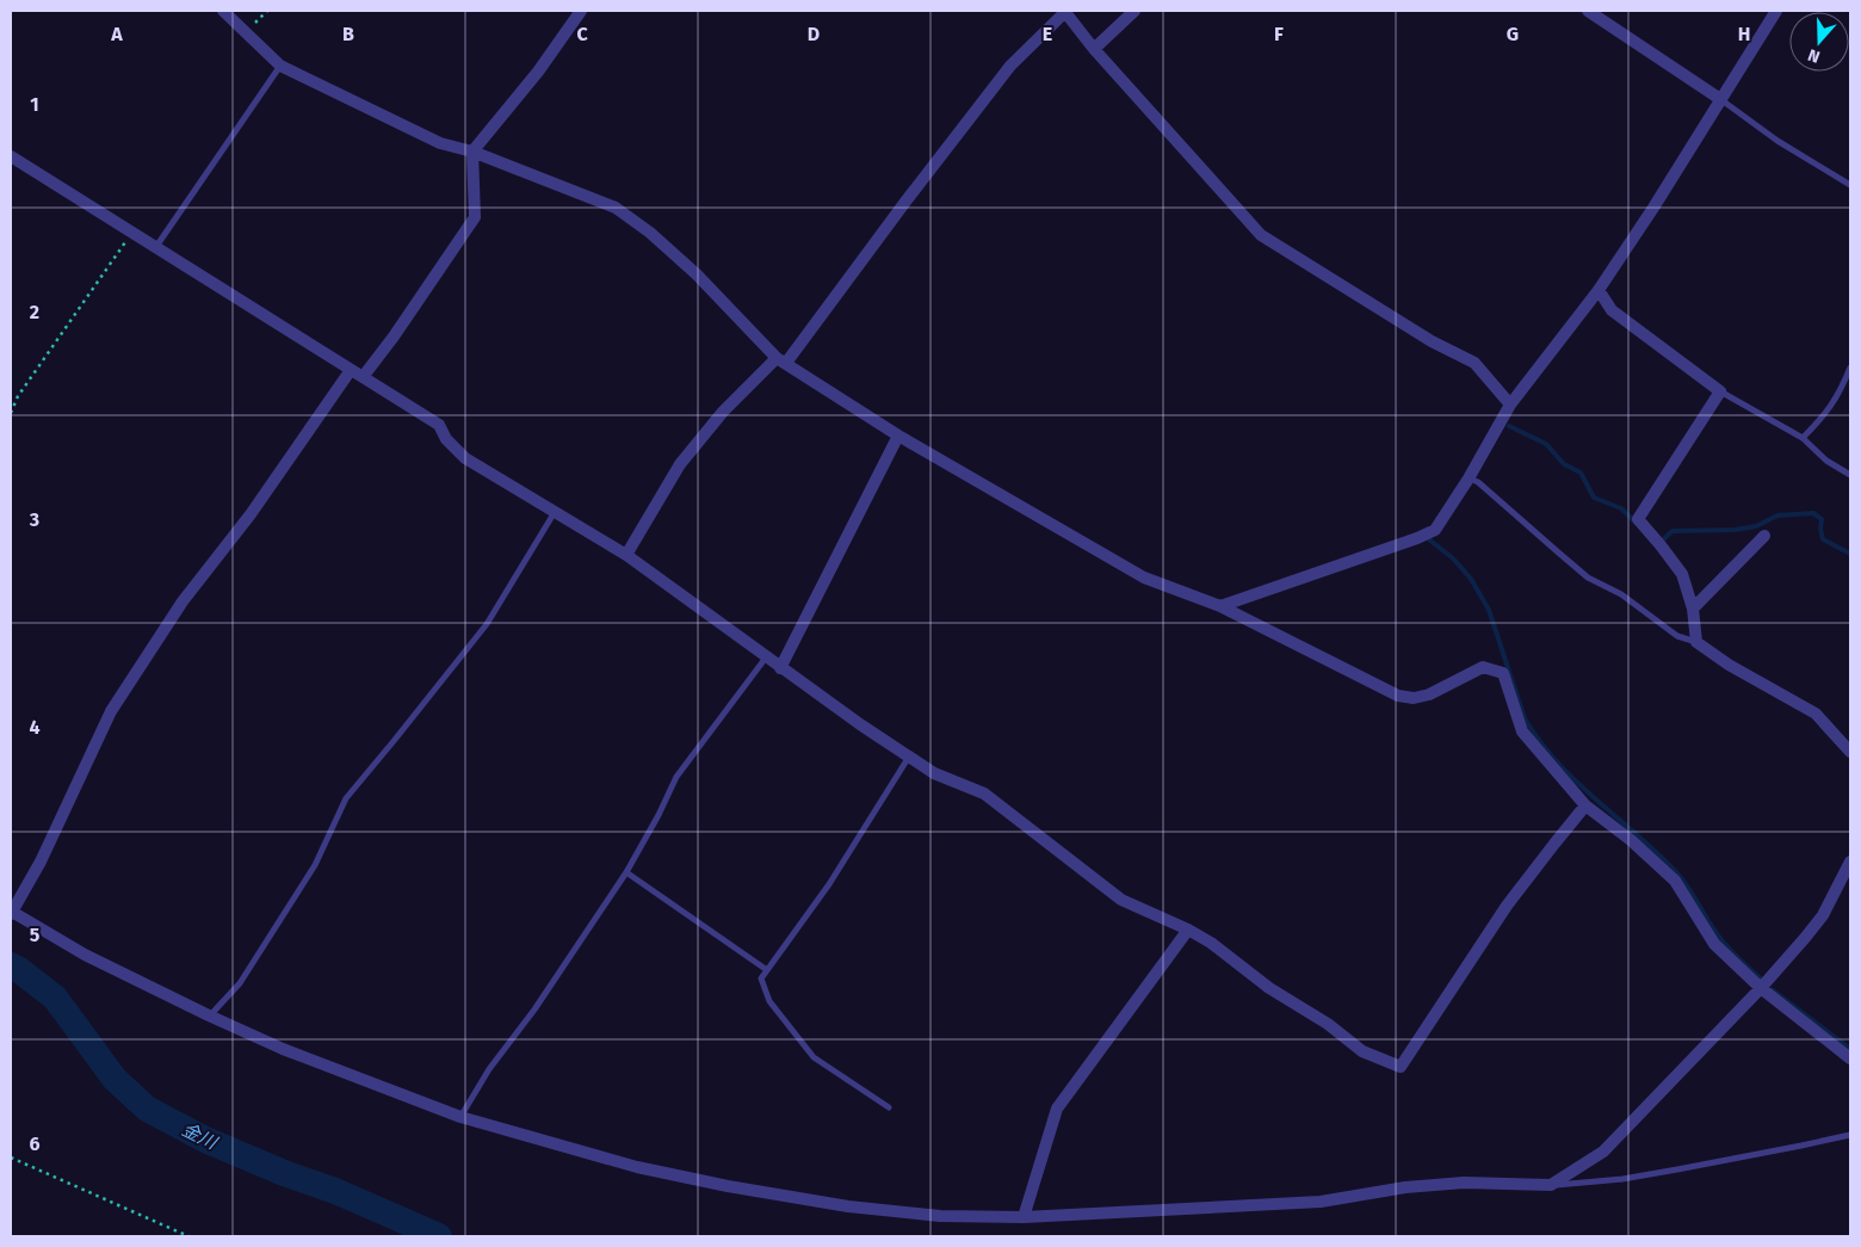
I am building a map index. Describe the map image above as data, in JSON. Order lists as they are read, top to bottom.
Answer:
{
  "water": ["金川"],
  "north": "bottom",
  "grid": {
    "columns": [
      "A",
      "B",
      "C",
      "D",
      "E",
      "F",
      "G",
      "H"
    ],
    "rows": [
      "1",
      "2",
      "3",
      "4",
      "5",
      "6"
    ]
  }
}
